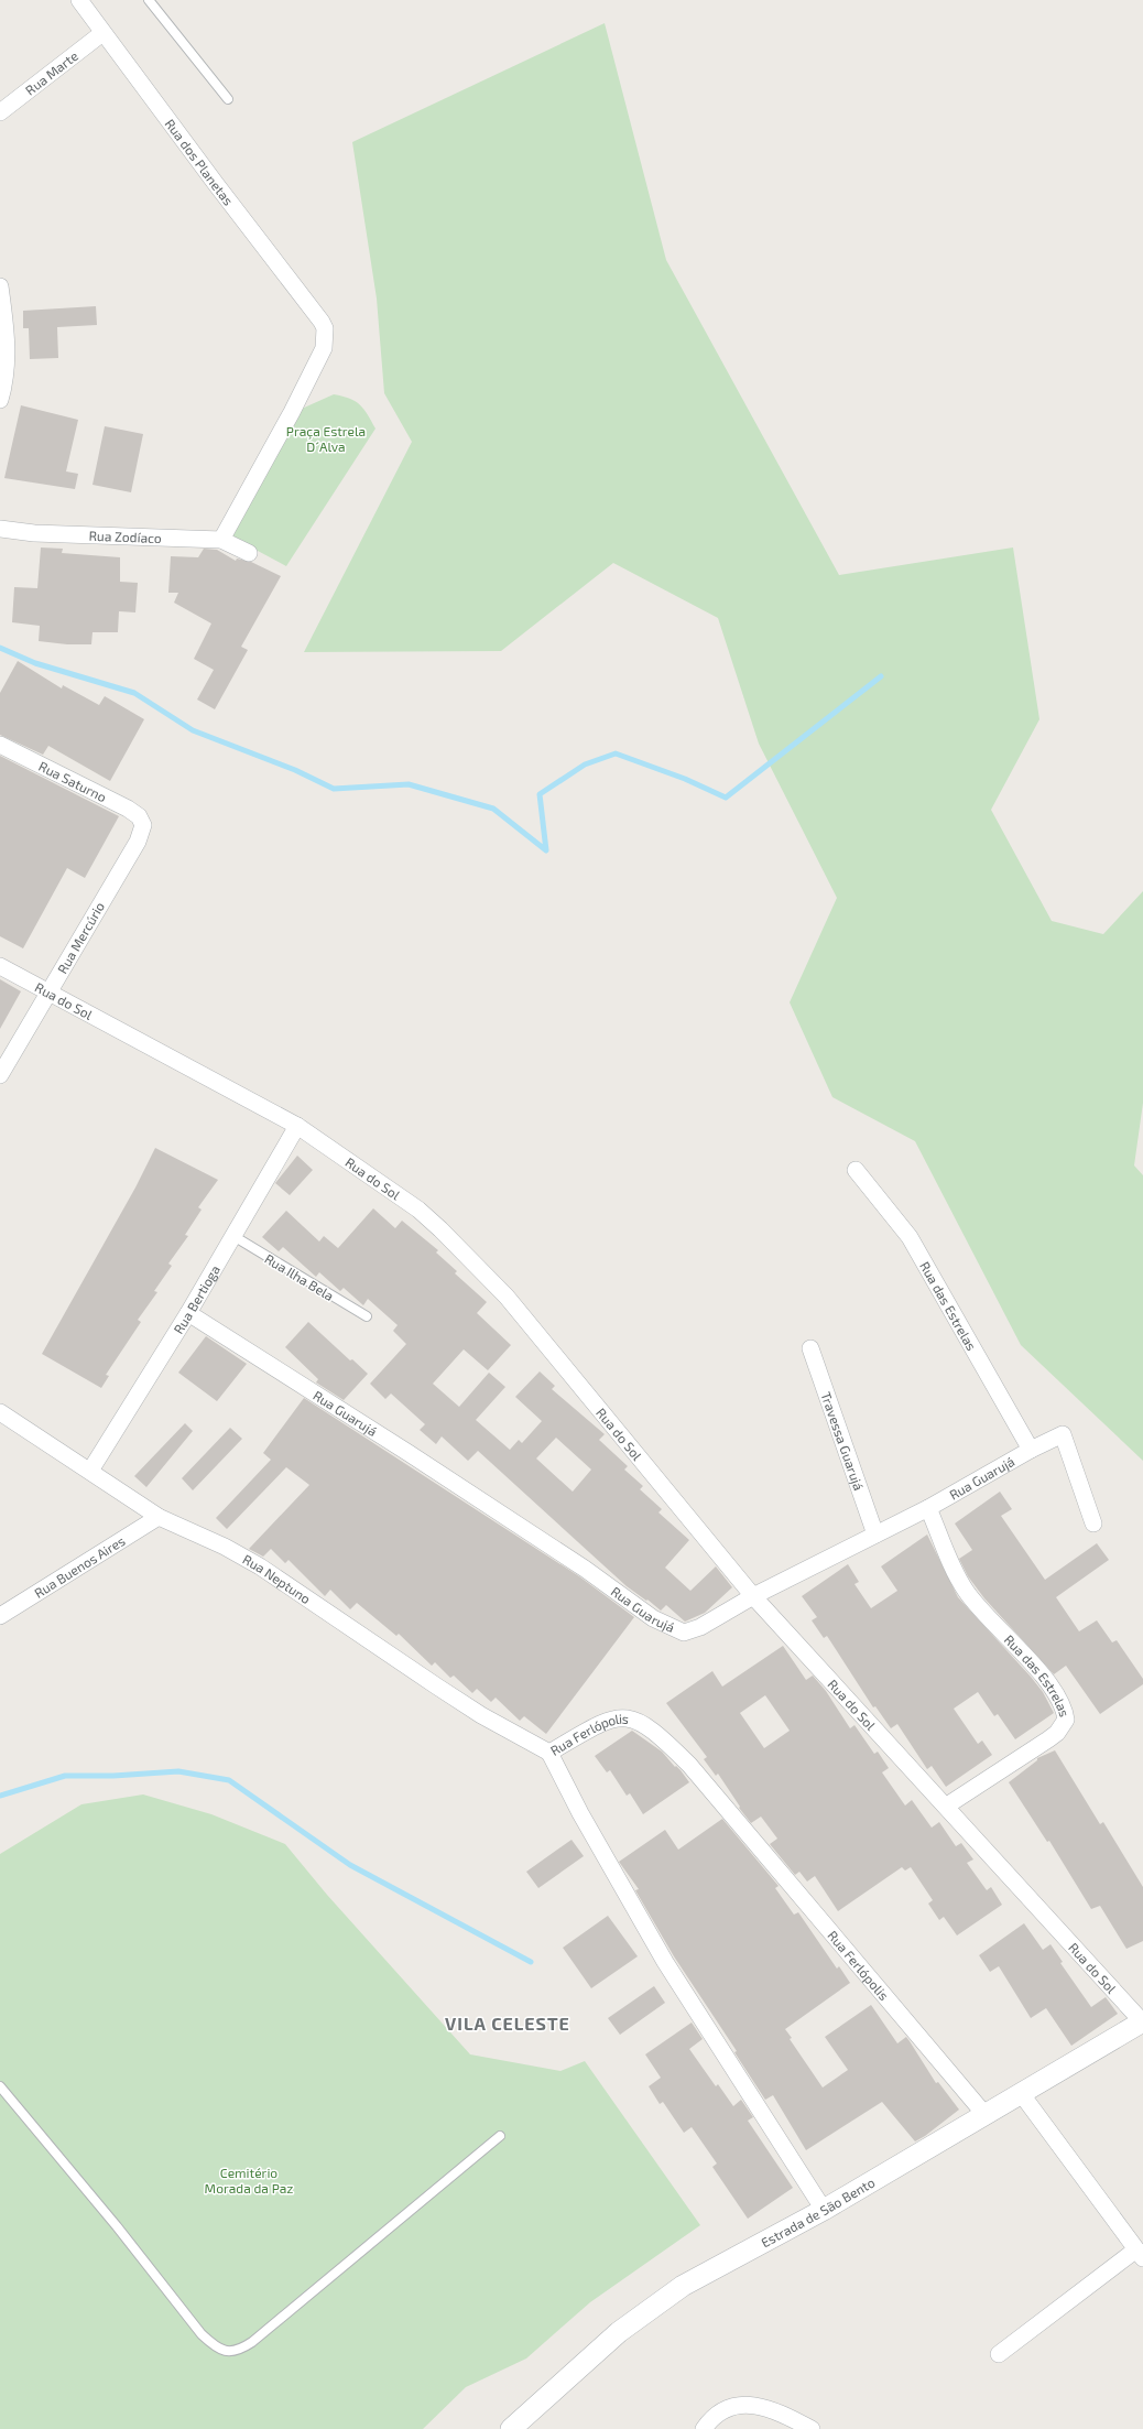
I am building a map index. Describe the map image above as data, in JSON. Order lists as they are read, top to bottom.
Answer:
{
  "streets": {
    "street": [
      "Rua Marte",
      "Rua dos Planetas",
      "Rua Zodíaco",
      "Rua Saturno",
      "Rua Mercúrio",
      "Rua do Sol",
      "Rua Bertioga",
      "Rua das Estrelas",
      "Rua Guarujá",
      "Travessa Guarujá",
      "Rua Buenos Aires",
      "Rua Neptuno",
      "Rua Ferlópolis",
      "Estrada de São Bento"
    ],
    "lane": ["Rua Ilha Bela"]
  },
  "crossings": [
    ["Rua Marte", "Rua dos Planetas"],
    ["Rua dos Planetas", "Rua Zodíaco"],
    ["Rua Saturno", "Rua Mercúrio"],
    ["Rua Mercúrio", "Rua do Sol"],
    ["Rua do Sol", "Rua Bertioga"],
    ["Rua do Sol", "Rua das Estrelas"],
    ["Rua do Sol", "Rua Guarujá"],
    ["Rua do Sol", "Estrada de São Bento"],
    ["Rua Ilha Bela", "Rua Bertioga"],
    ["Rua Bertioga", "Rua Guarujá"],
    ["Rua Bertioga", "Rua Neptuno"],
    ["Rua das Estrelas", "Rua Guarujá"],
    ["Rua Guarujá", "Travessa Guarujá"],
    ["Rua Buenos Aires", "Rua Neptuno"],
    ["Rua Neptuno", "Rua Ferlópolis"],
    ["Rua Ferlópolis", "Estrada de São Bento"]
  ],
  "districts": ["VILA CELESTE"],
  "parks": ["Praça Estrela D´Alva", "Cemitério Morada da Paz"]
}
